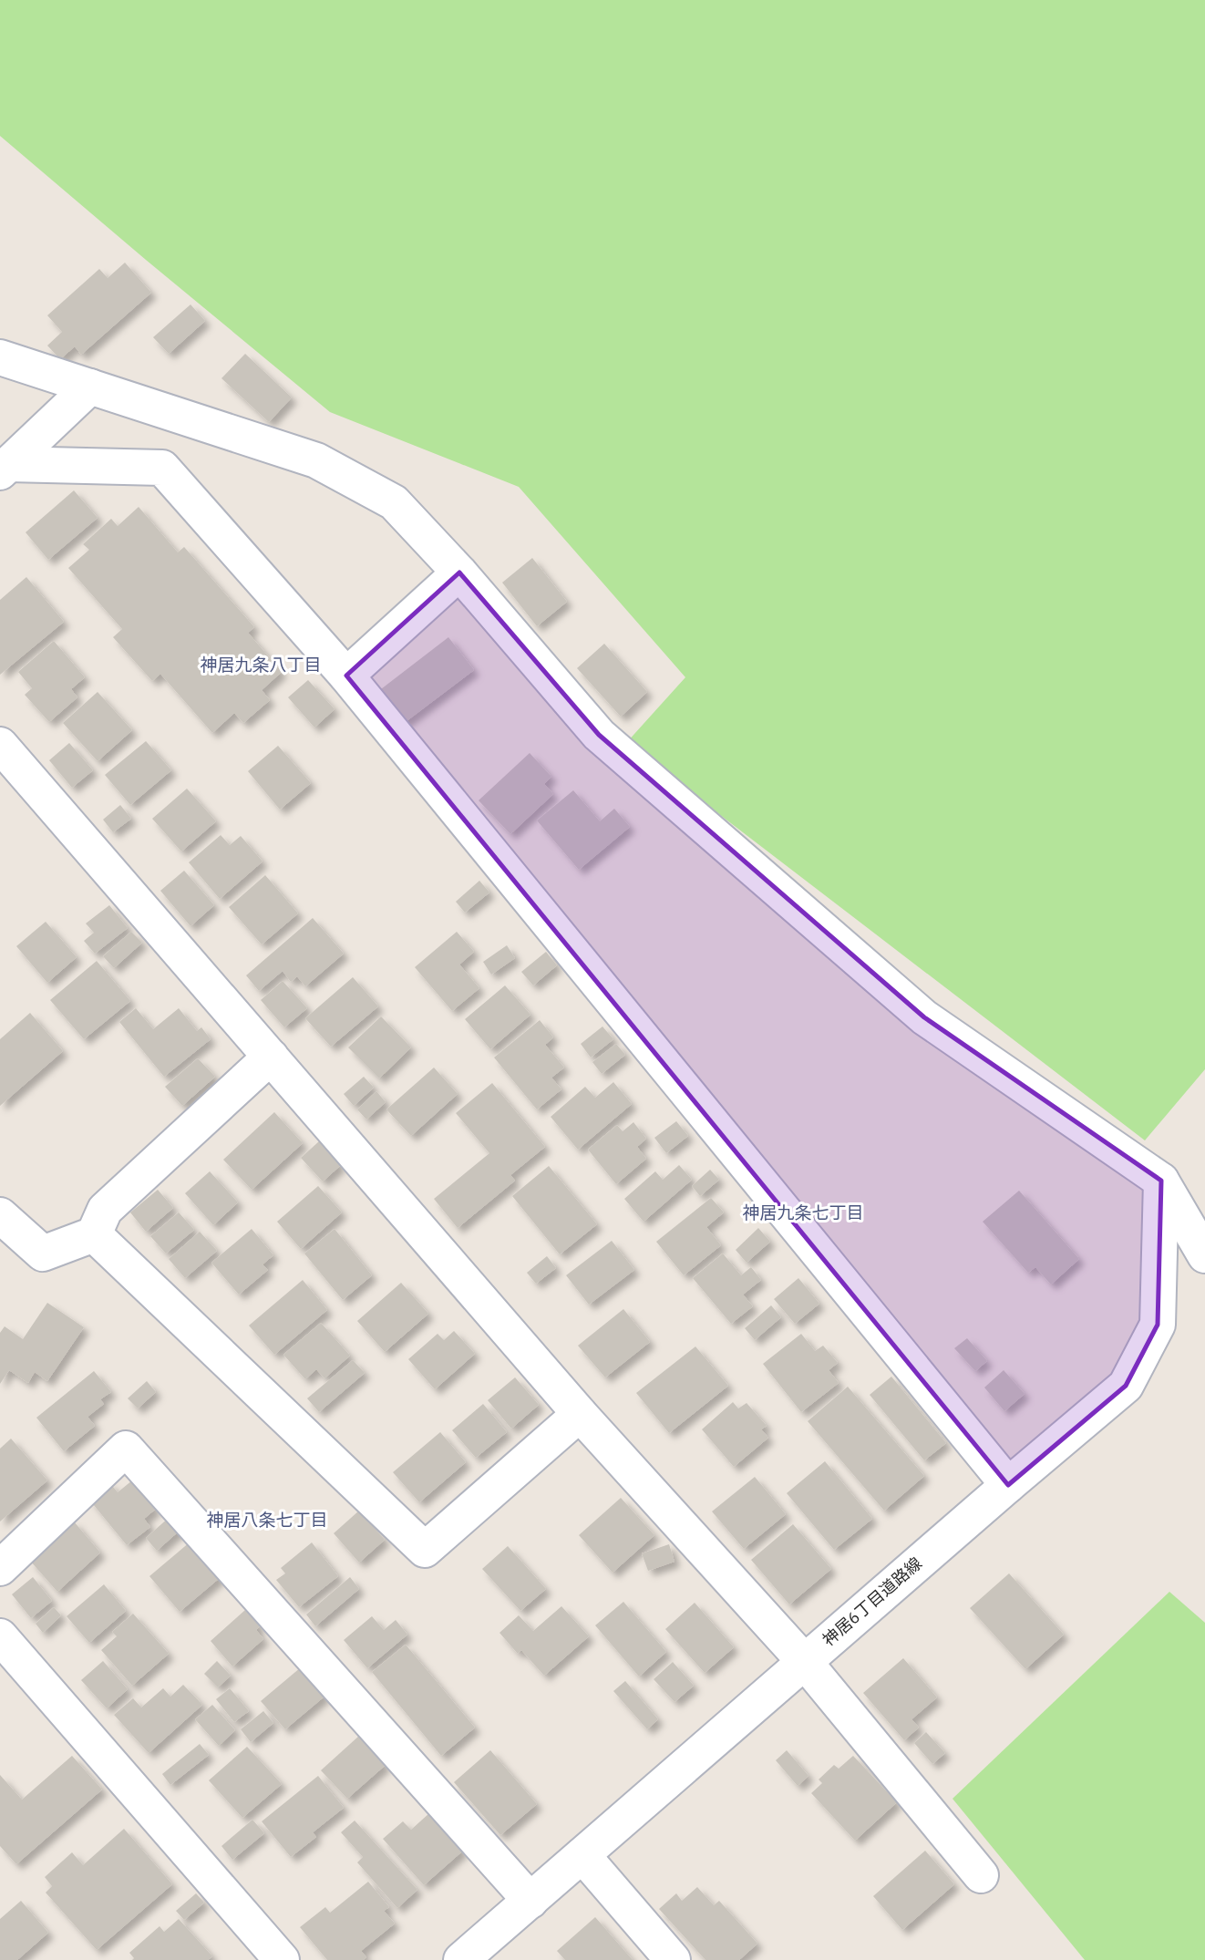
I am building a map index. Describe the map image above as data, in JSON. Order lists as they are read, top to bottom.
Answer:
{
  "streets": {
    "street": ["神居6丁目道路線"]
  },
  "districts": ["神居九条八丁目", "神居九条七丁目", "神居八条七丁目"]
}
